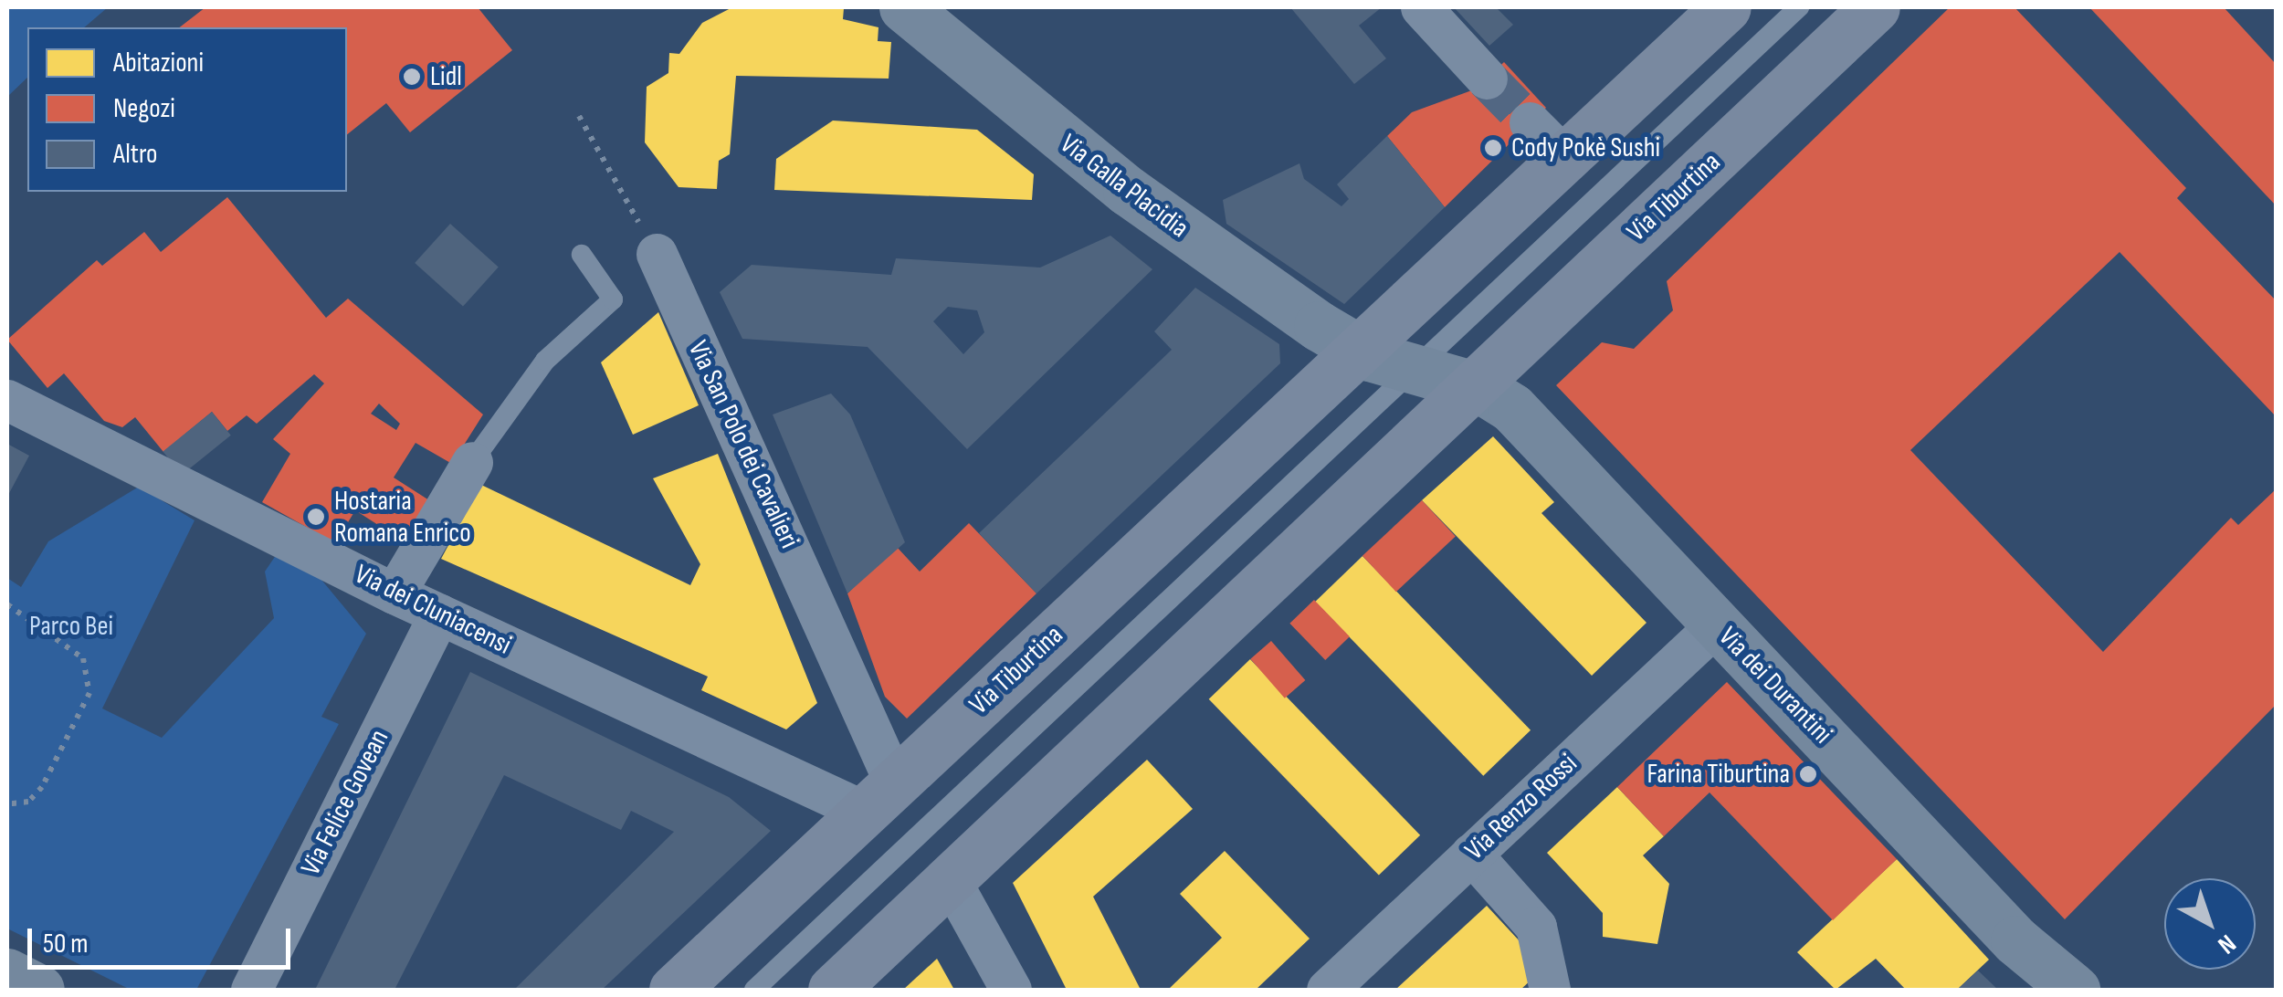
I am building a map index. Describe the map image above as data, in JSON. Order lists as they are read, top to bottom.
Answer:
{
  "streets": {
    "main road": ["Via Tiburtina"],
    "street": [
      "Via Galla Placidia",
      "Via San Polo dei Cavalieri",
      "Via dei Cluniacensi",
      "Via dei Durantini",
      "Via Felice Govean",
      "Via Renzo Rossi"
    ]
  },
  "crossings": [
    ["Via Galla Placidia", "Via Tiburtina"],
    ["Via Tiburtina", "Via San Polo dei Cavalieri"],
    ["Via Tiburtina", "Via dei Cluniacensi"],
    ["Via Tiburtina", "Via dei Durantini"],
    ["Via San Polo dei Cavalieri", "Via dei Cluniacensi"],
    ["Via dei Cluniacensi", "Via Felice Govean"],
    ["Via dei Durantini", "Via Renzo Rossi"]
  ],
  "parks": ["Parco Bei"],
  "places": [
    "Lidl",
    "Cody Pokè Sushi",
    "Hostaria Romana Enrico",
    "Farina Tiburtina"
  ],
  "legend": ["Abitazioni", "Negozi", "Altro"],
  "scale_bar": "50 m",
  "north": "bottom right"
}
